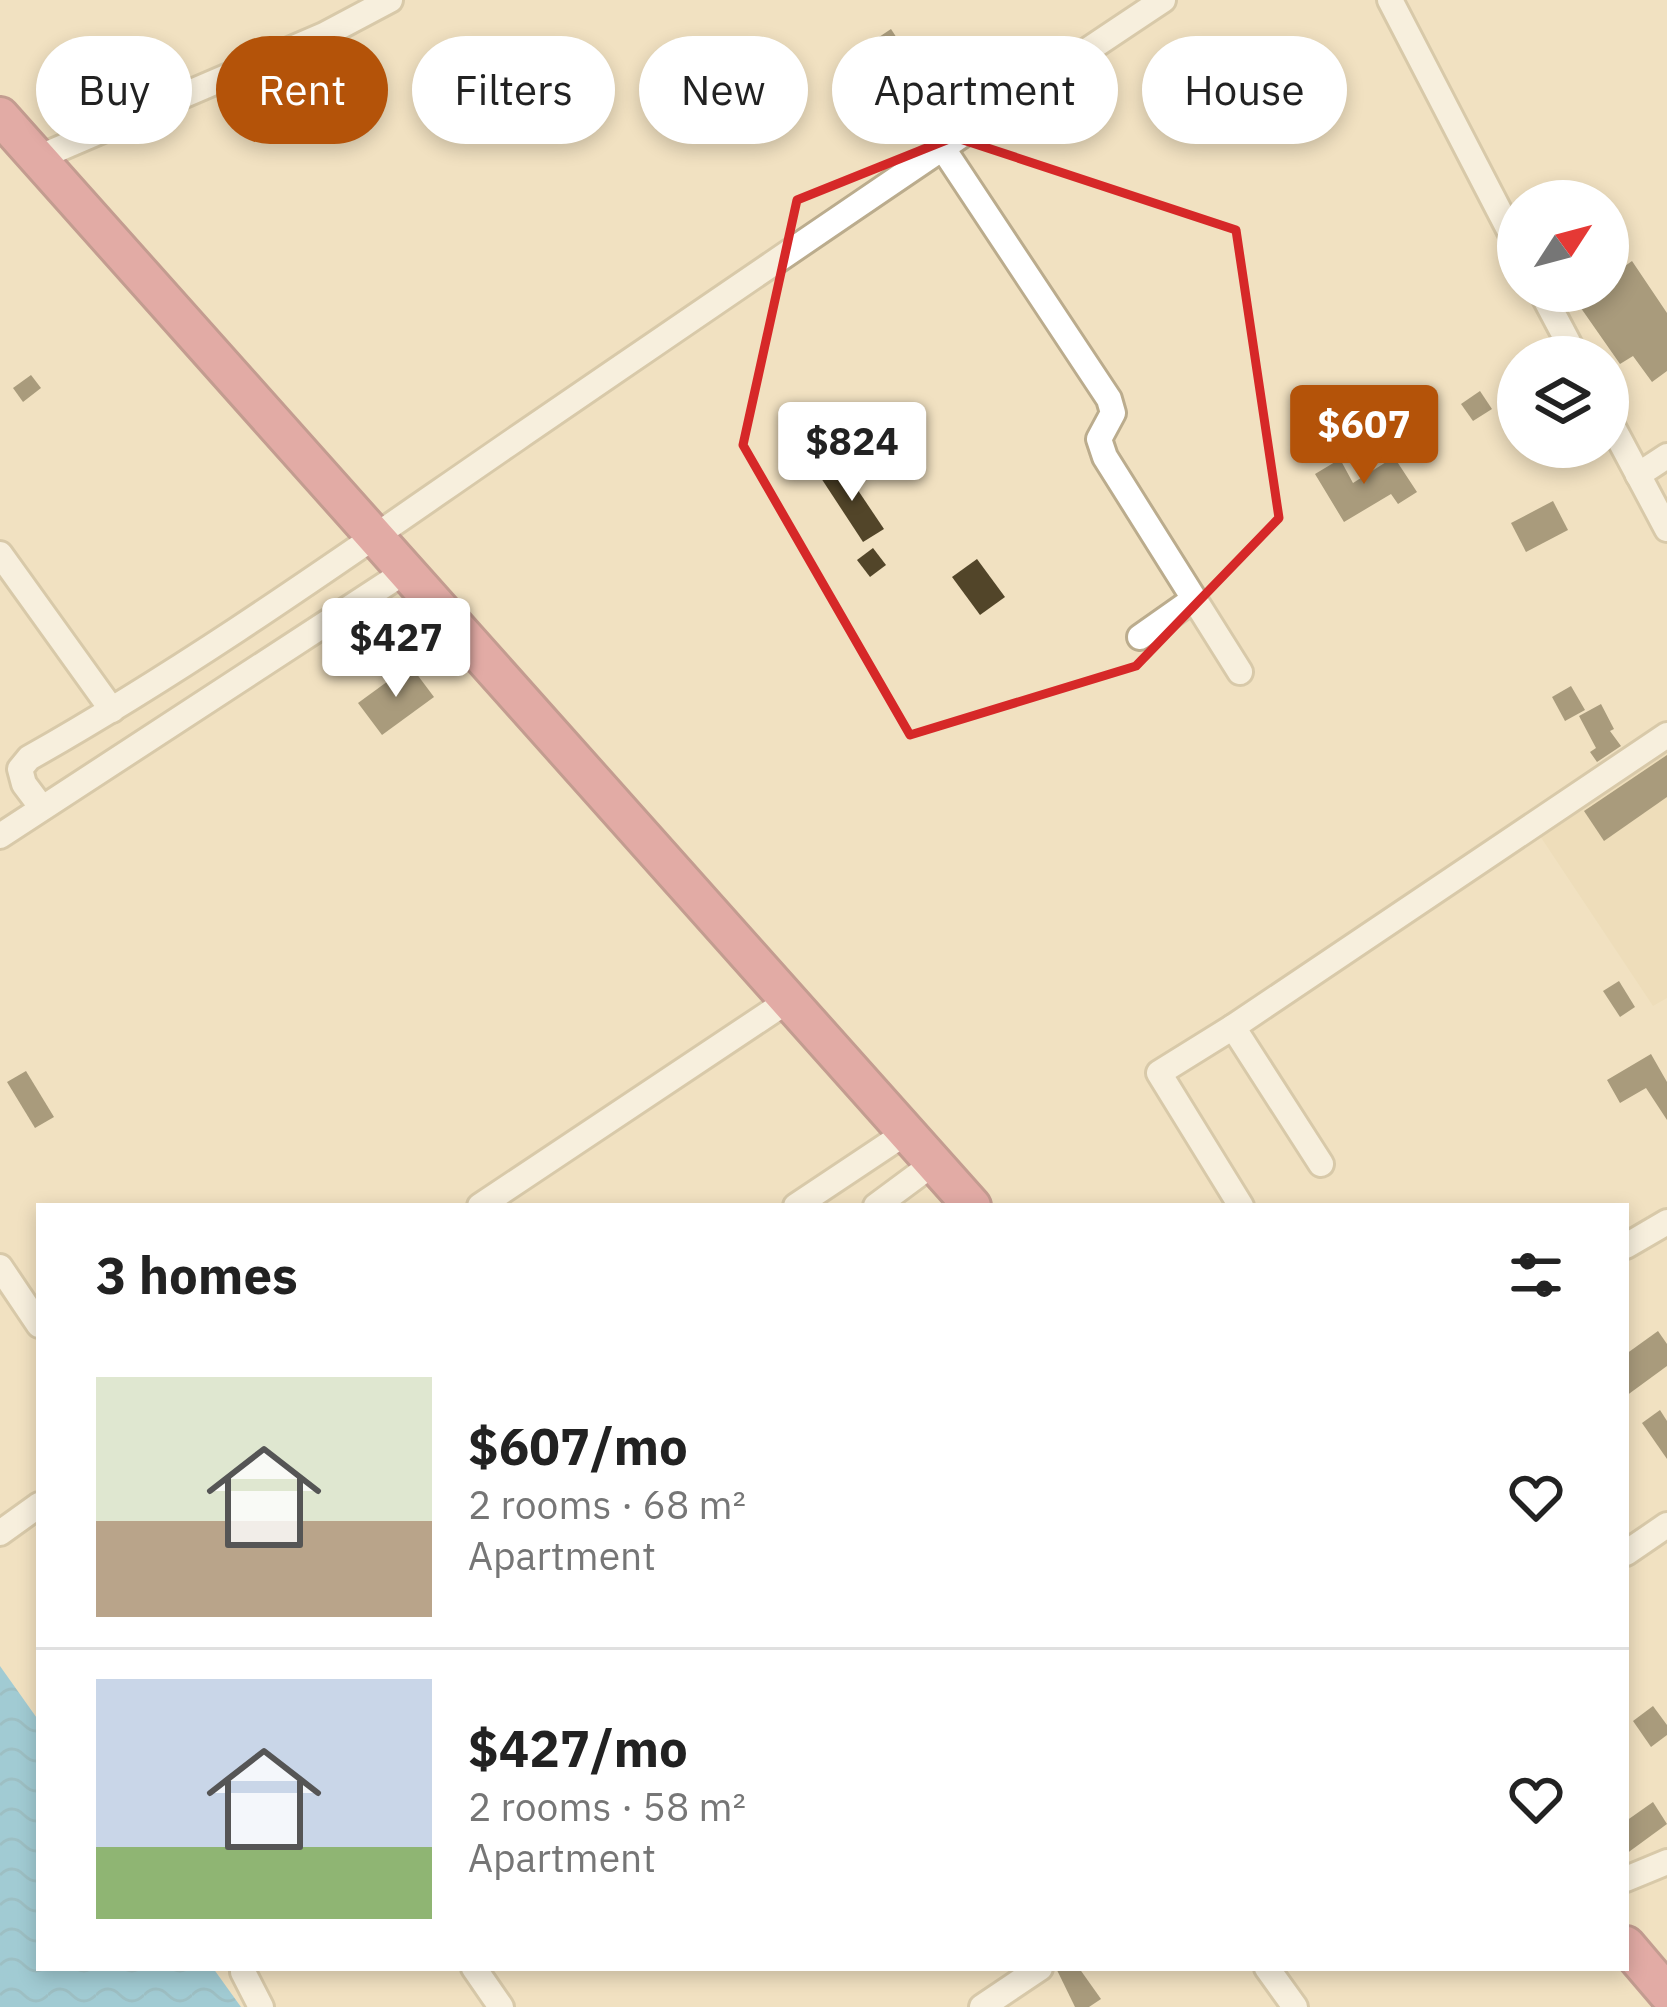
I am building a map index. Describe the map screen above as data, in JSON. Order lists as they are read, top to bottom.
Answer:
{
  "north": "top right",
  "page": {
    "chip": [
      "Buy",
      "Rent",
      "Filters",
      "New",
      "Apartment",
      "House"
    ],
    "price": ["$607", "$824", "$427"],
    "heading": "3 homes",
    "list": [
      {
        "name": "$607/mo",
        "note": "2 rooms · 68 m² · Apartment"
      },
      {
        "name": "$427/mo",
        "note": "2 rooms · 58 m² · Apartment"
      }
    ]
  }
}
